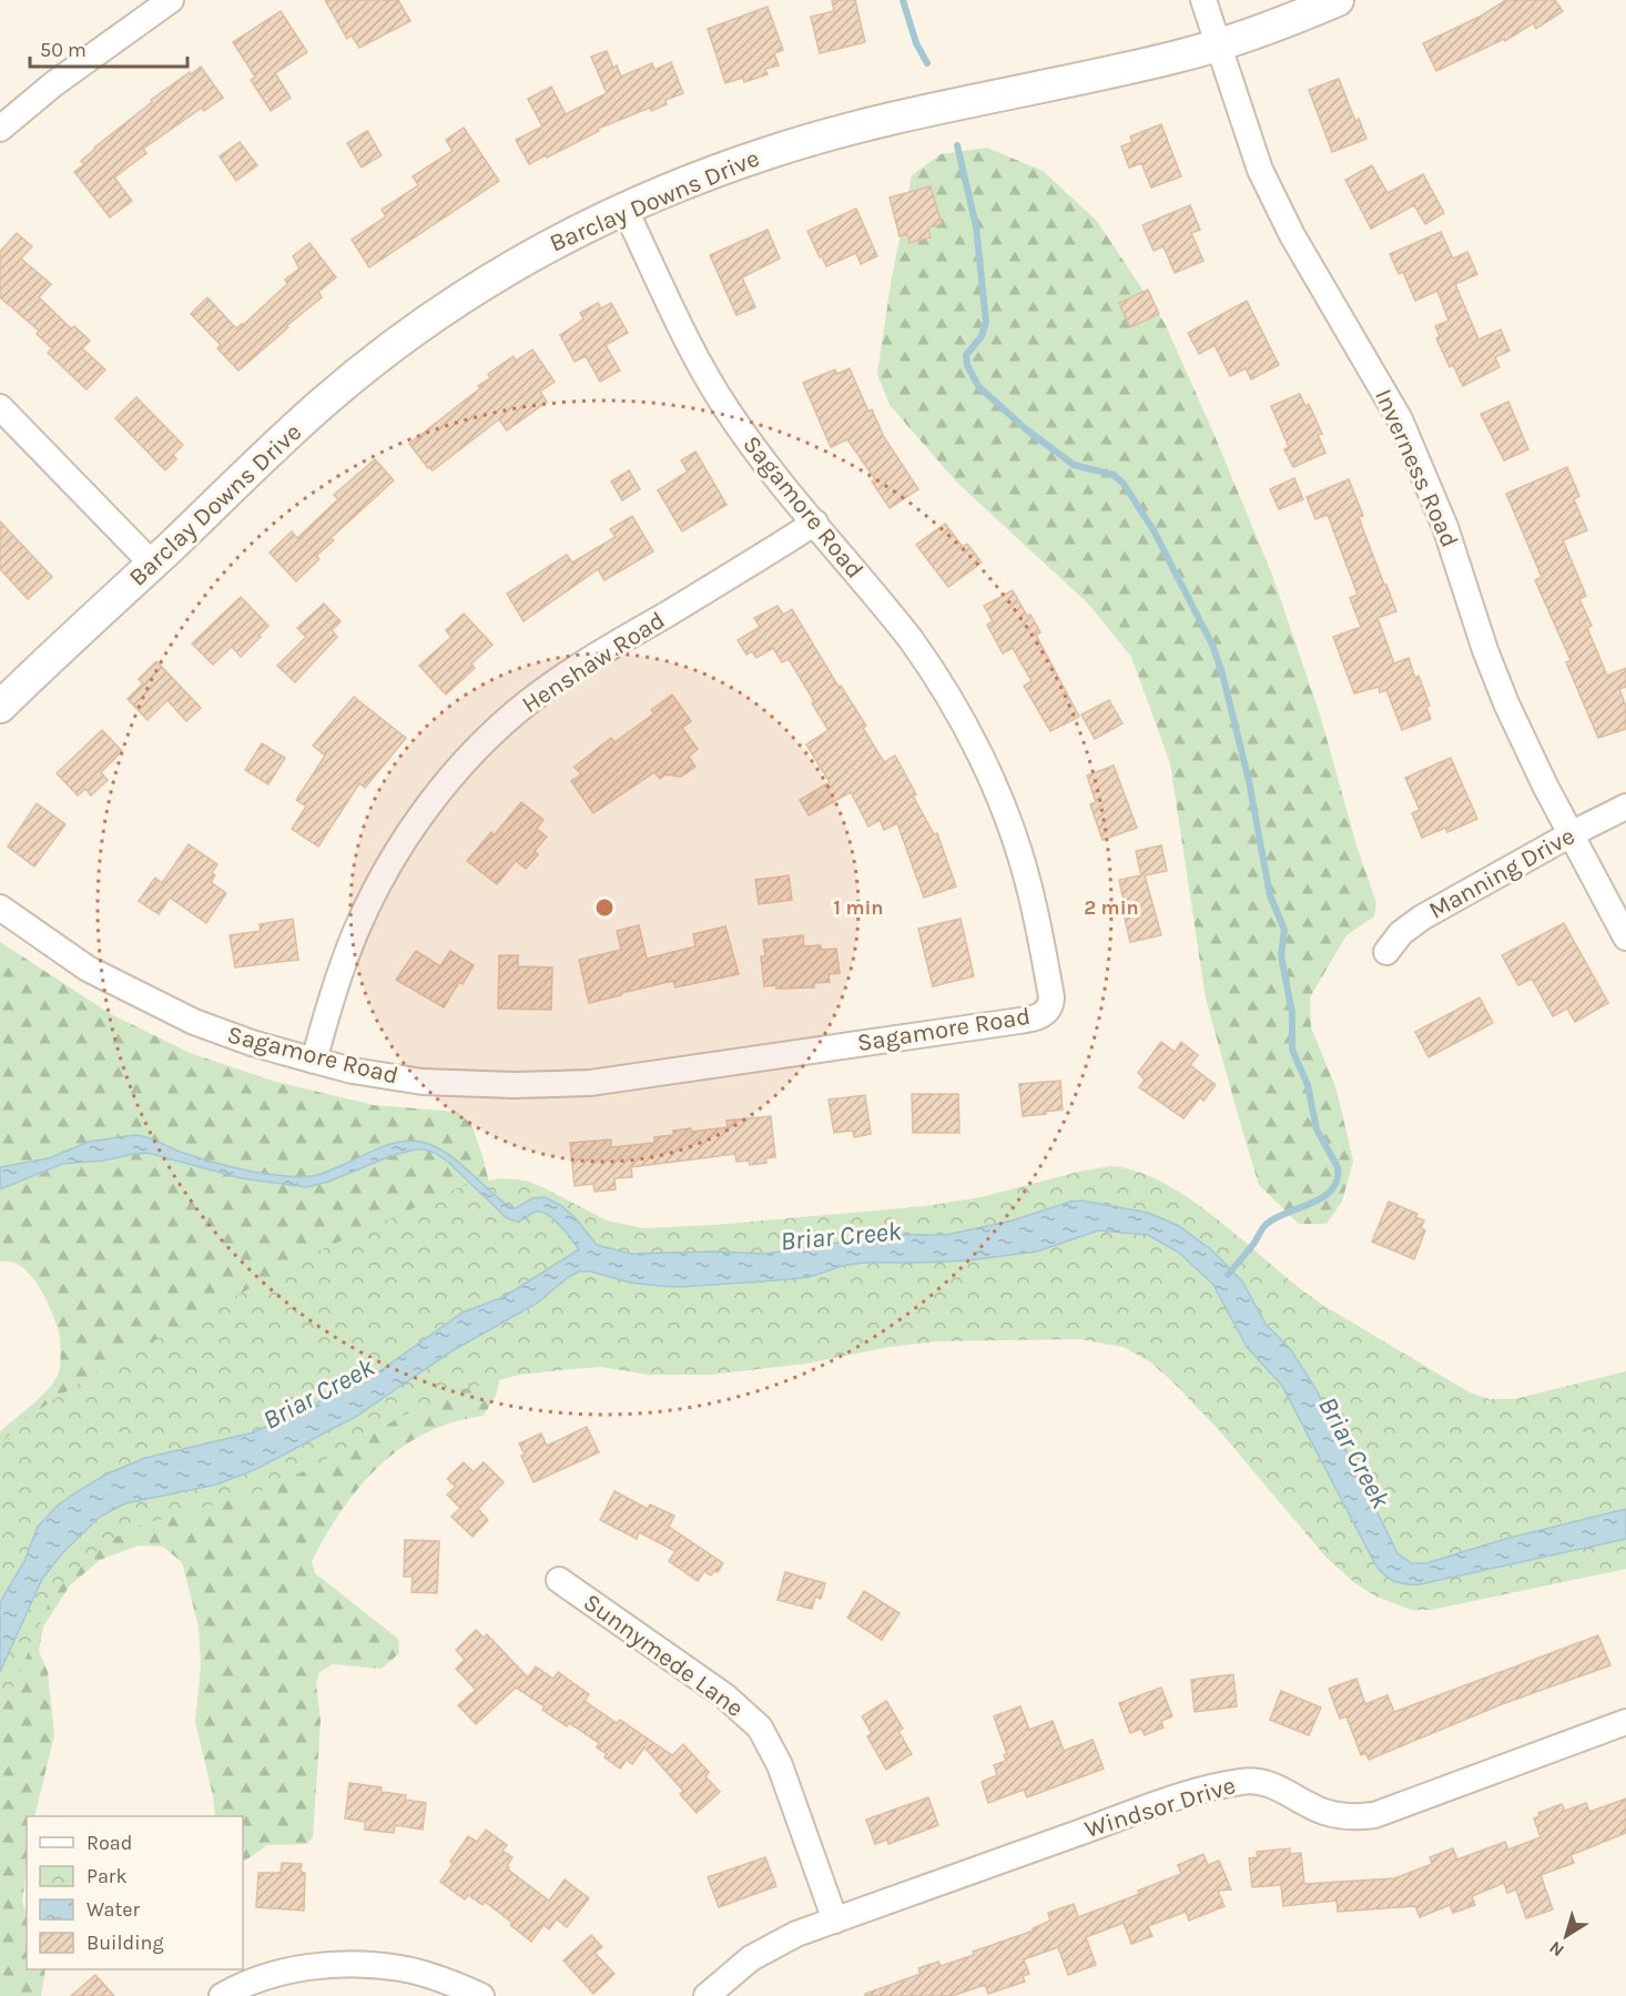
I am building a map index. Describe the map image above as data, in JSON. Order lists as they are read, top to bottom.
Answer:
{
  "streets": {
    "street": [
      "Barclay Downs Drive",
      "Inverness Road",
      "Sagamore Road",
      "Henshaw Road",
      "Manning Drive",
      "Sunnymede Lane",
      "Windsor Drive"
    ]
  },
  "crossings": [
    ["Barclay Downs Drive", "Inverness Road"],
    ["Barclay Downs Drive", "Sagamore Road"],
    ["Inverness Road", "Manning Drive"],
    ["Sagamore Road", "Henshaw Road"],
    ["Sunnymede Lane", "Windsor Drive"]
  ],
  "water": ["Briar Creek"],
  "legend": [
    "Road",
    "Park",
    "Water",
    "Building"
  ],
  "scale_bar": "50 m",
  "north": "bottom left",
  "rings": ["1 min", "2 min"]
}
